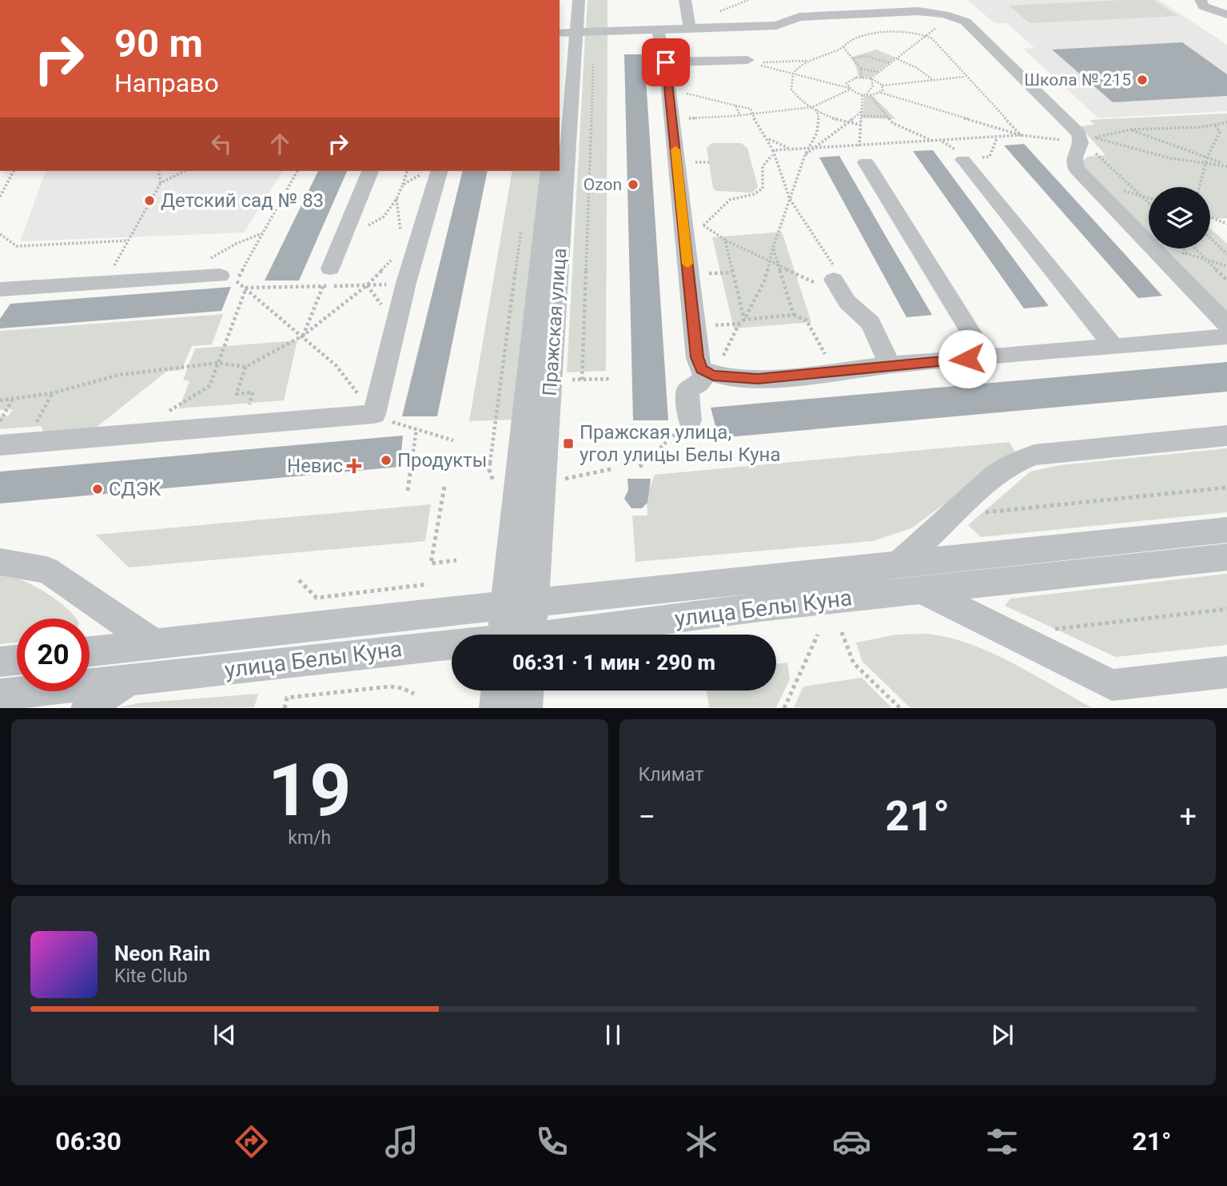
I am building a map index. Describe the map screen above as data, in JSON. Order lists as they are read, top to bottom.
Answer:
{
  "streets": {
    "street": ["Пражская улица", "улица Белы Куна"]
  },
  "crossings": [
    ["Пражская улица", "улица Белы Куна"]
  ],
  "places": {
    "other": [
      "Школа № 215",
      "Ozon",
      "Детский сад № 83",
      "Продукты",
      "СДЭК"
    ],
    "transit": ["Пражская улица, угол улицы Белы Куна"],
    "health": ["Невис"]
  },
  "page": {
    "turn": ["90 m", "Направо"],
    "limit": "20",
    "trip": "06:31 · 1 мин · 290 m",
    "tile": [
      ["19", "km/h"],
      "Климат"
    ],
    "heat": ["−", "21°", "+"],
    "song": ["Neon Rain", "Kite Club"],
    "tabs": ["06:30", "21°"]
  }
}
